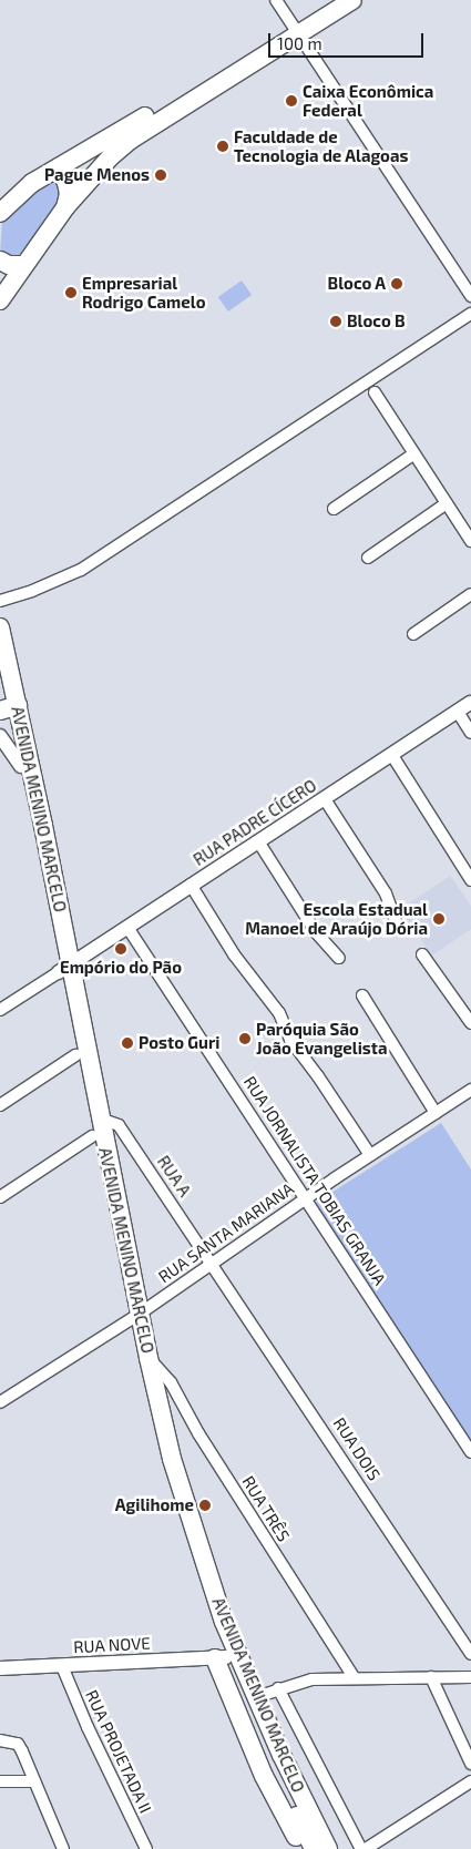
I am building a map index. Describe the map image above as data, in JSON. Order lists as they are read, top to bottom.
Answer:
{
  "streets": {
    "main road": ["AVENIDA MENINO MARCELO"],
    "street": [
      "RUA PADRE CÍCERO",
      "RUA A",
      "RUA JORNALISTA TOBIAS GRANJA",
      "RUA SANTA MARIANA",
      "RUA DOIS",
      "RUA TRÊS",
      "RUA NOVE",
      "RUA PROJETADA II"
    ]
  },
  "crossings": [
    ["AVENIDA MENINO MARCELO", "RUA PADRE CÍCERO"],
    ["AVENIDA MENINO MARCELO", "RUA A"],
    ["AVENIDA MENINO MARCELO", "RUA SANTA MARIANA"],
    ["AVENIDA MENINO MARCELO", "RUA TRÊS"],
    ["AVENIDA MENINO MARCELO", "RUA NOVE"],
    ["RUA PADRE CÍCERO", "RUA JORNALISTA TOBIAS GRANJA"],
    ["RUA A", "RUA SANTA MARIANA"],
    ["RUA A", "RUA DOIS"],
    ["RUA JORNALISTA TOBIAS GRANJA", "RUA SANTA MARIANA"],
    ["RUA SANTA MARIANA", "RUA DOIS"],
    ["RUA NOVE", "RUA PROJETADA II"]
  ],
  "places": [
    "Caixa Econômica Federal",
    "Faculdade de Tecnologia de Alagoas",
    "Pague Menos",
    "Bloco A",
    "Empresarial Rodrigo Camelo",
    "Bloco B",
    "Escola Estadual Manoel de Araújo Dória",
    "Empório do Pão",
    "Paróquia São João Evangelista",
    "Posto Guri",
    "Agilihome"
  ],
  "scale_bar": "100 m"
}
